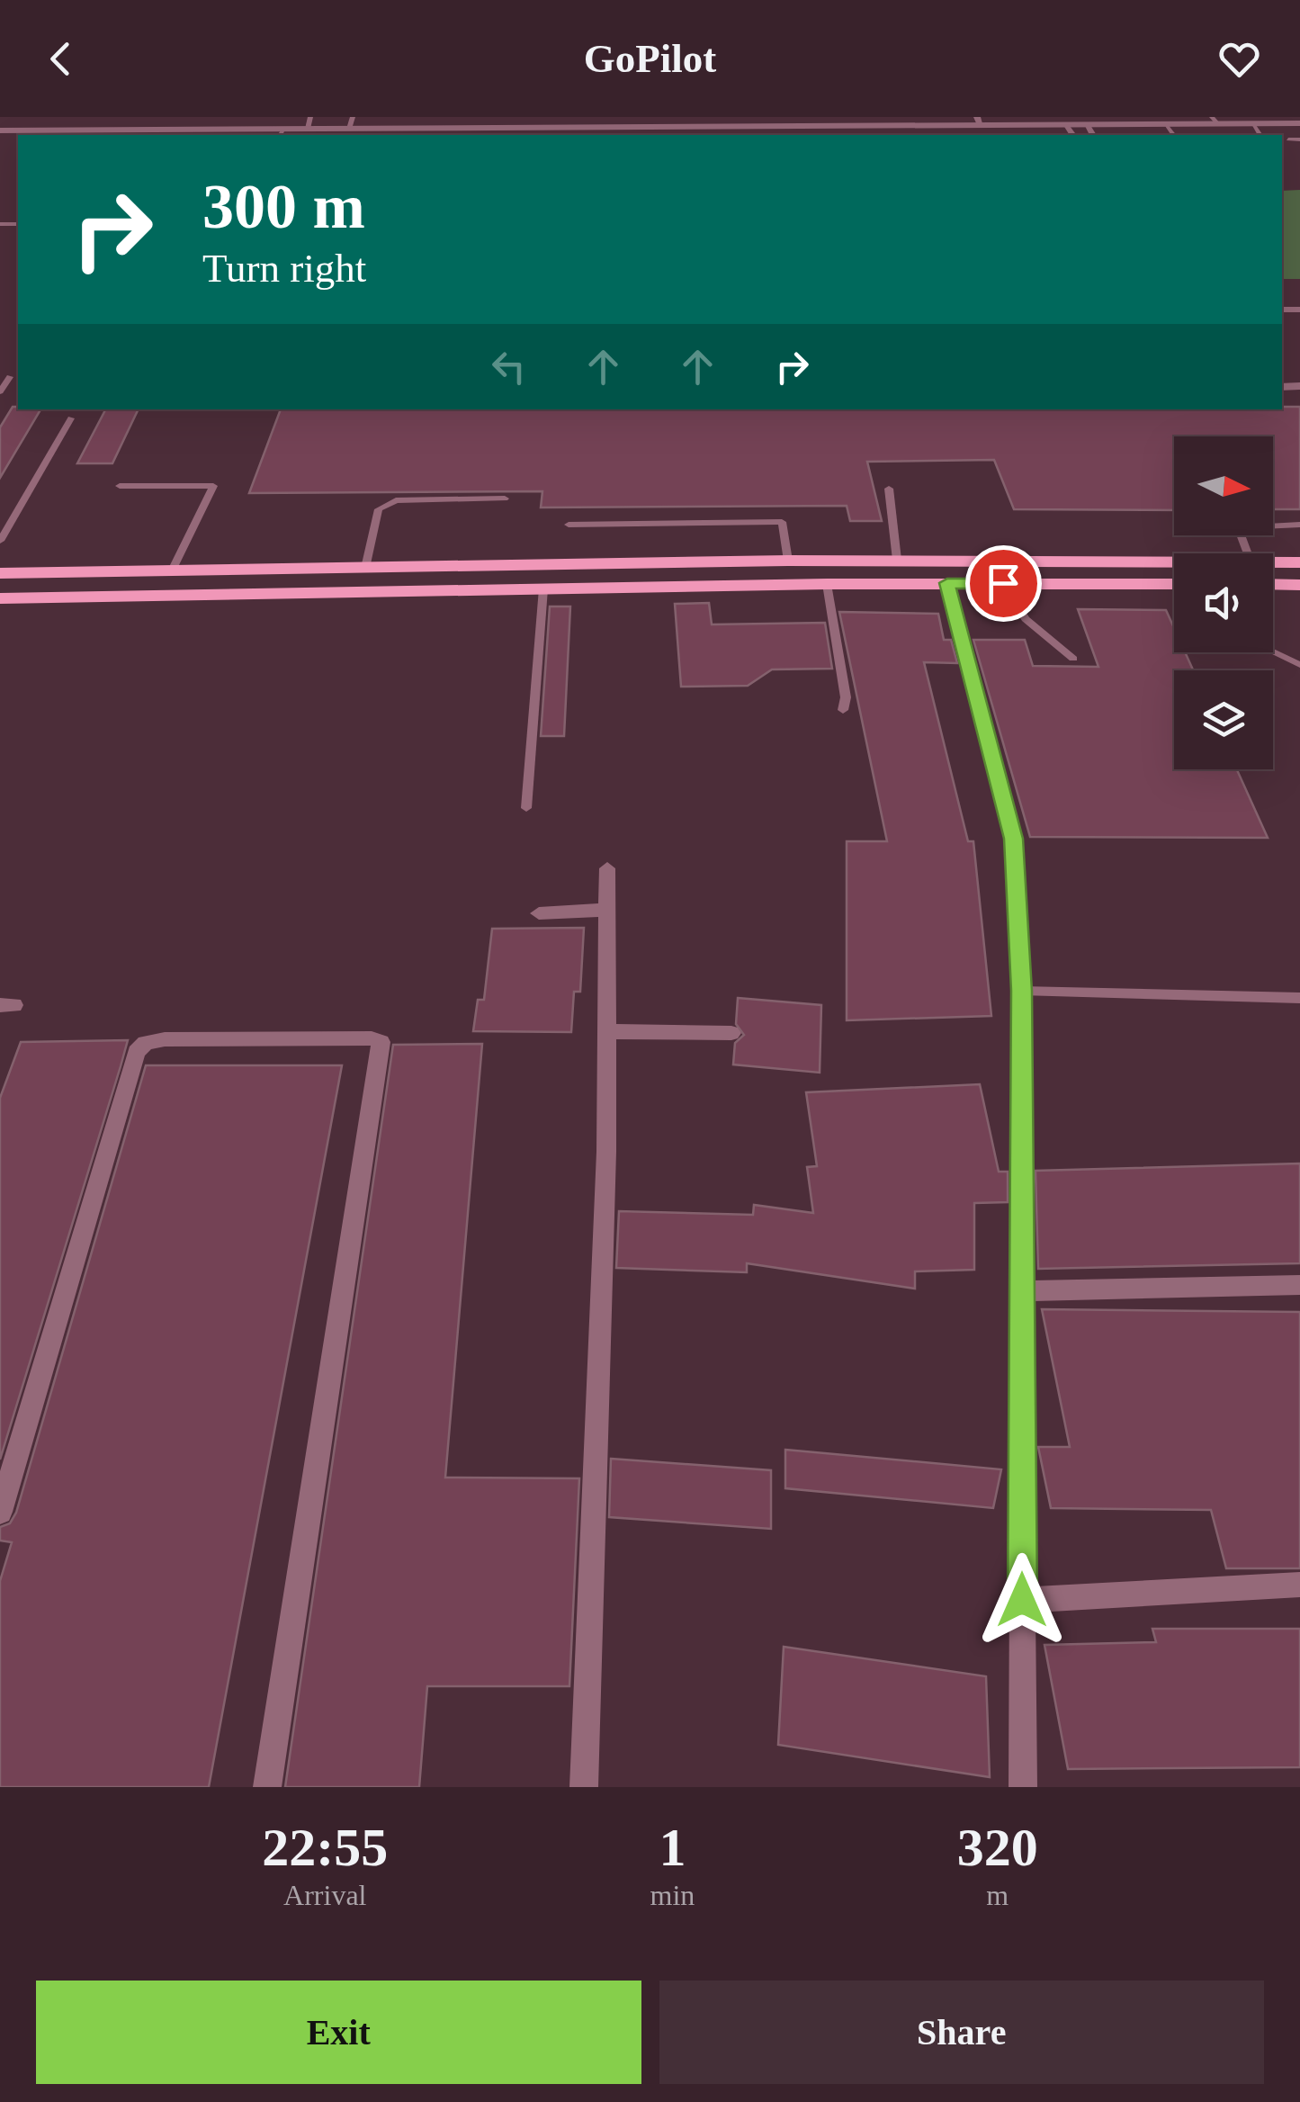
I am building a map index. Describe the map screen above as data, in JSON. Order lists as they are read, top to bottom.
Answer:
{
  "north": "right",
  "page": {
    "header": "GoPilot",
    "turn": ["300 m", "Turn right"],
    "eta": [
      "22:55",
      "Arrival",
      "1",
      "min",
      "320",
      "m"
    ],
    "buttons": ["Exit", "Share"]
  }
}
